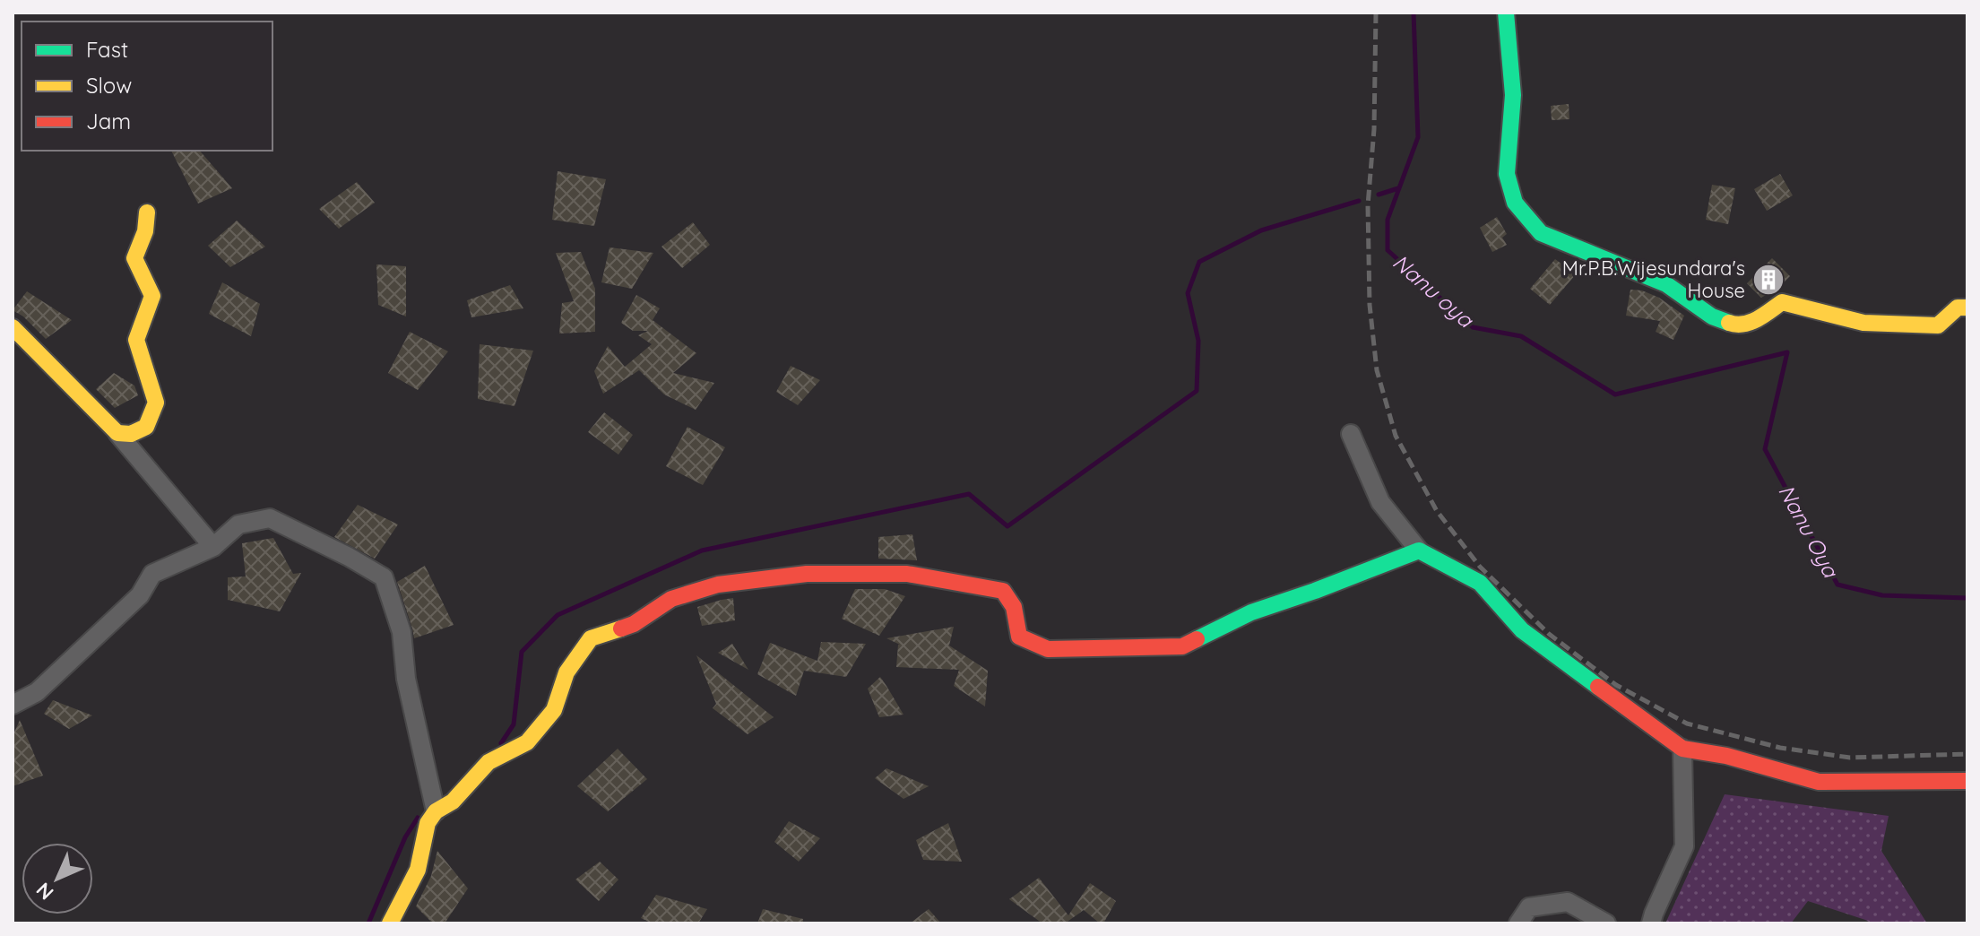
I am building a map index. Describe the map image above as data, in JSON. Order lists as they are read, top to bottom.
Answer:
{
  "water": ["Nanu oya", "Nanu Oya"],
  "places": {
    "building": ["Mr.P.B.Wijesundara's House"]
  },
  "legend": ["Fast", "Slow", "Jam"],
  "north": "bottom left"
}
